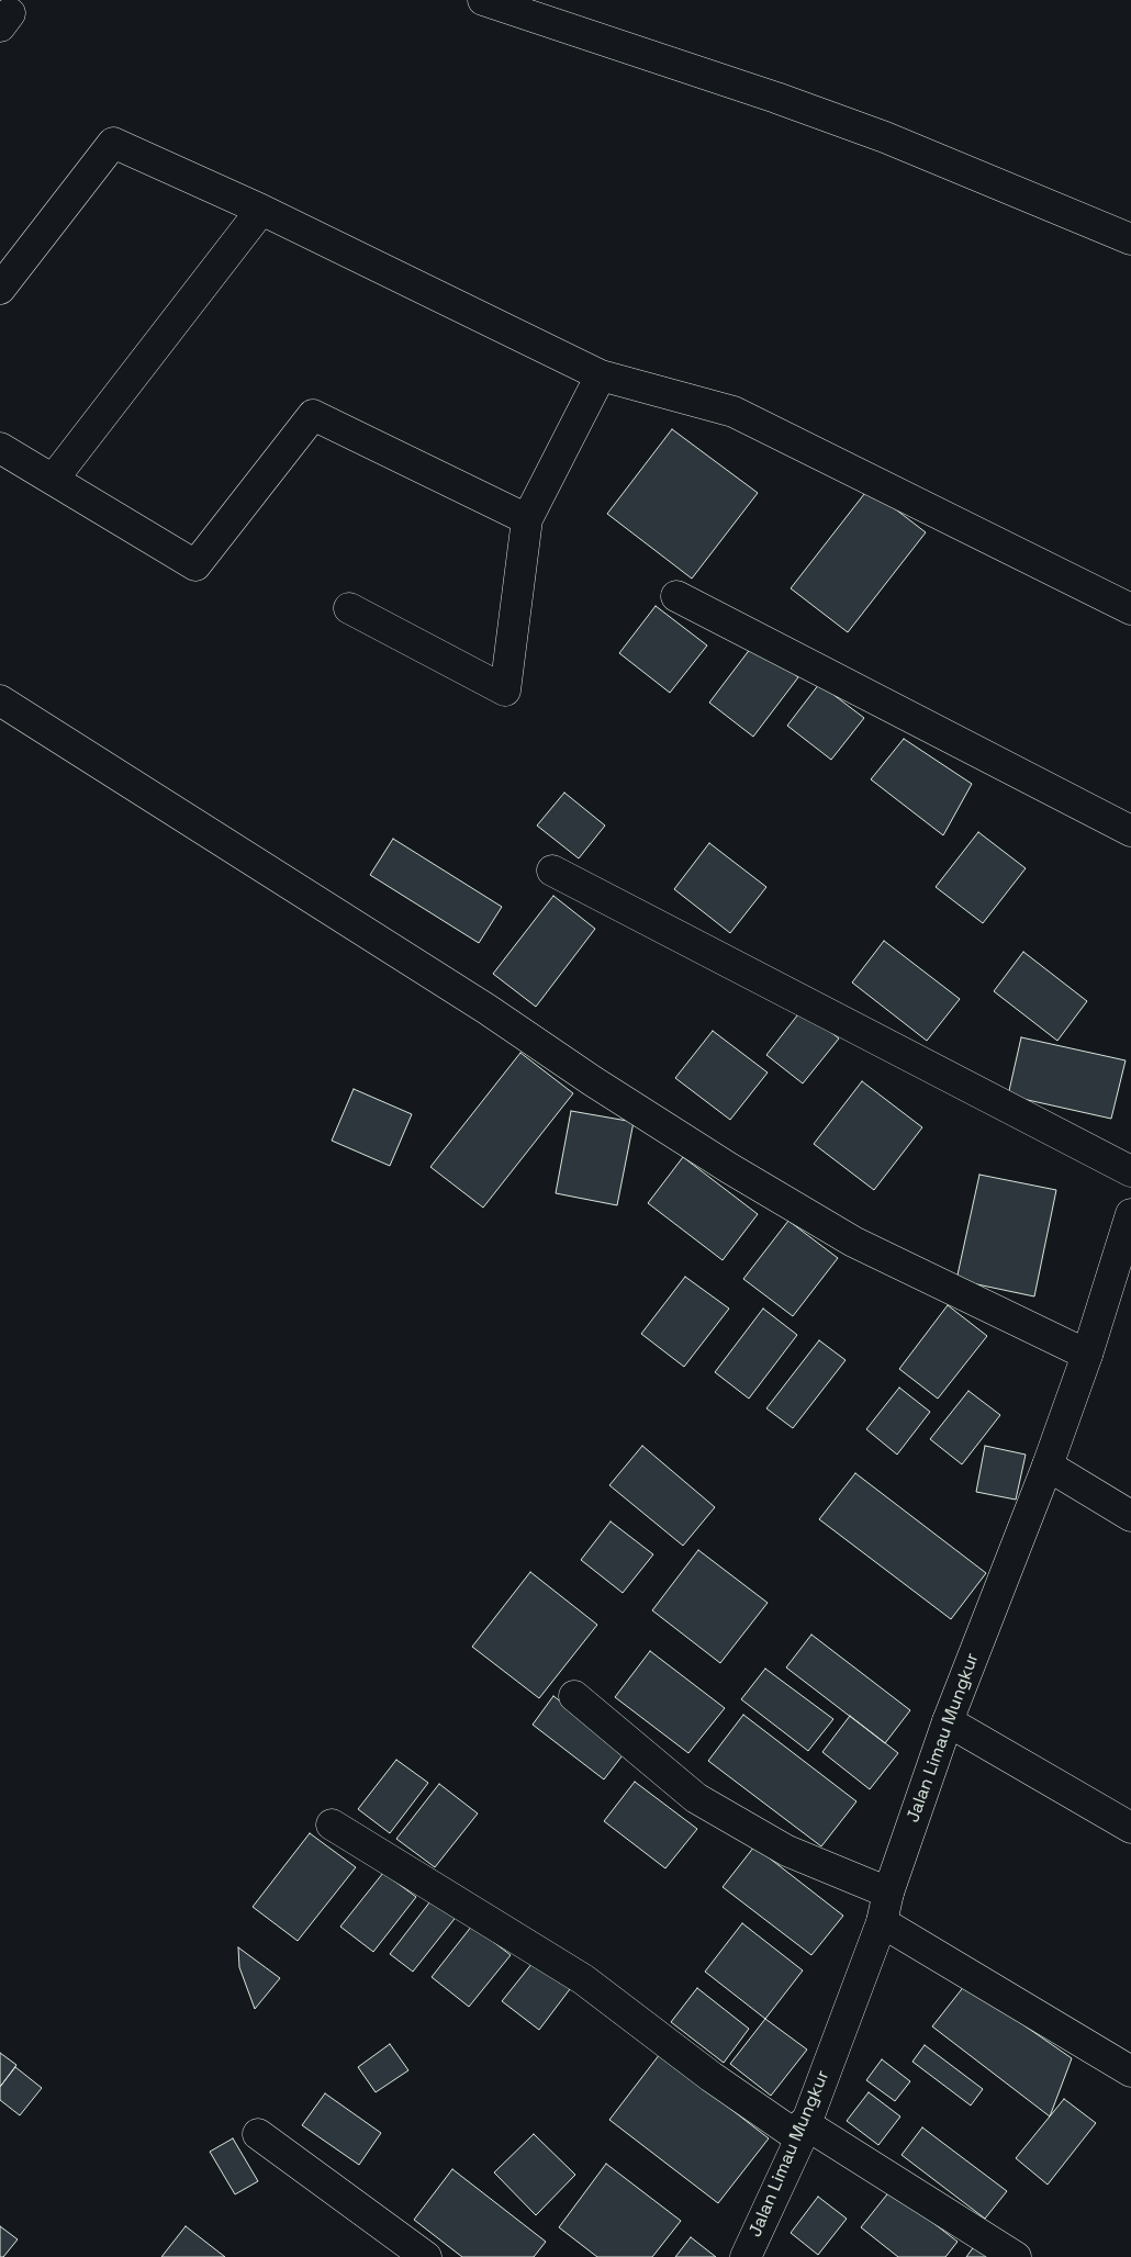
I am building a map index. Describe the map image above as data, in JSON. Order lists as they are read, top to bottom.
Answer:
{
  "streets": {
    "street": ["Jalan Limau Mungkur"]
  }
}
